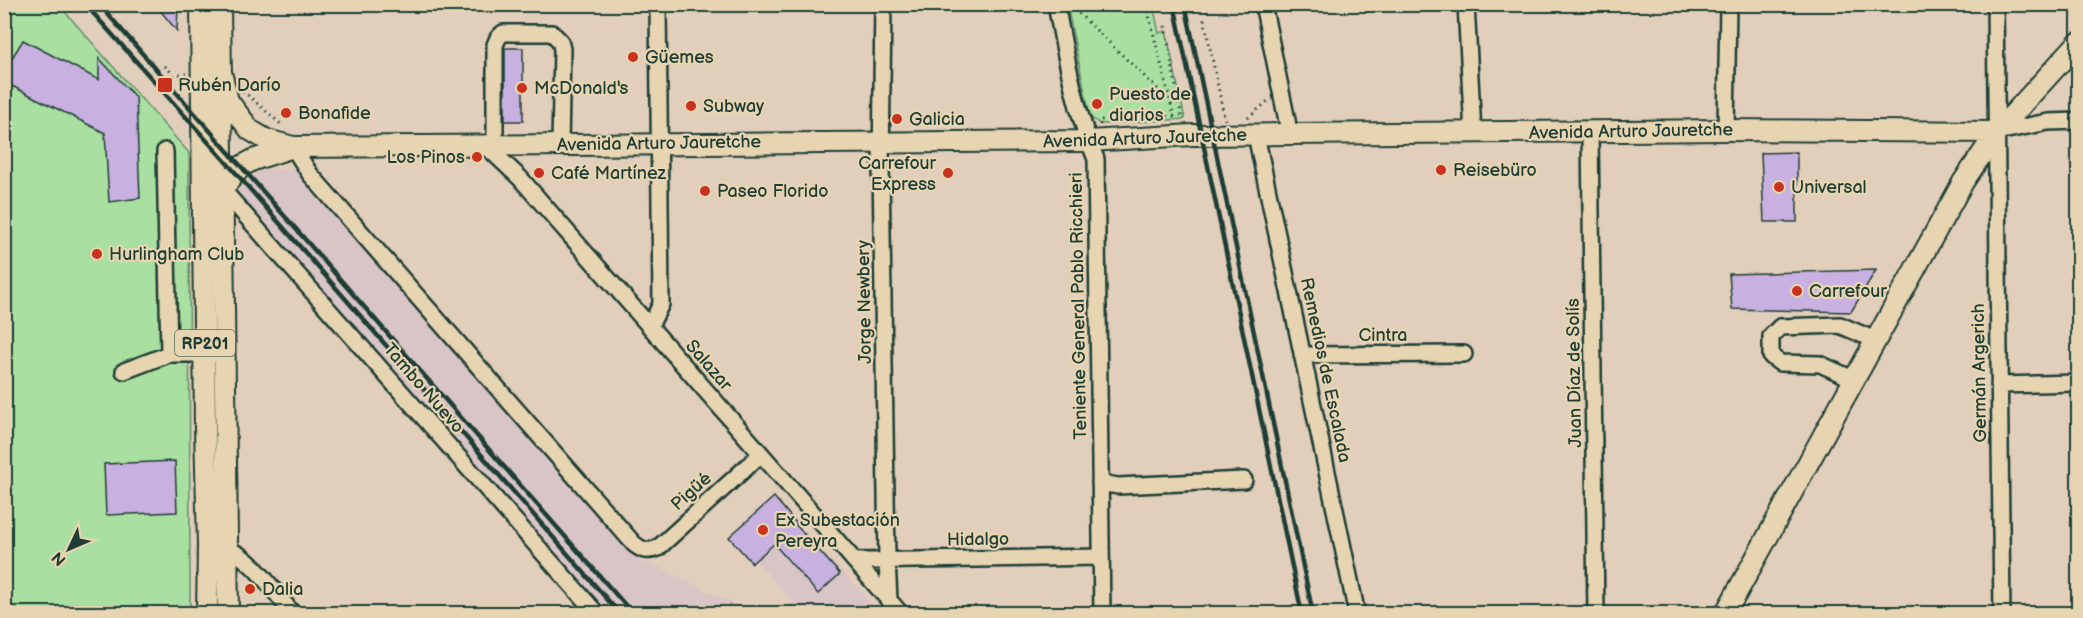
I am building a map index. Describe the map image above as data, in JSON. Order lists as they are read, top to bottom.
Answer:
{
  "streets": {
    "main road": ["Avenida Arturo Jauretche", "RP201"],
    "street": [
      "Jorge Newbery",
      "Teniente General Pablo Ricchieri",
      "Cintra",
      "Salazar",
      "Remedios de Escalada",
      "Juan Díaz de Solís",
      "Germán Argerich",
      "Tambo Nuevo",
      "Pigüé",
      "Hidalgo"
    ]
  },
  "crossings": [
    ["Avenida Arturo Jauretche", "Jorge Newbery"],
    ["Avenida Arturo Jauretche", "Teniente General Pablo Ricchieri"],
    ["Avenida Arturo Jauretche", "Salazar"],
    ["Avenida Arturo Jauretche", "Remedios de Escalada"],
    ["Avenida Arturo Jauretche", "Juan Díaz de Solís"],
    ["Avenida Arturo Jauretche", "Germán Argerich"],
    ["Avenida Arturo Jauretche", "Pigüé"],
    ["Jorge Newbery", "Salazar"],
    ["Jorge Newbery", "Hidalgo"],
    ["Teniente General Pablo Ricchieri", "Hidalgo"],
    ["Cintra", "Remedios de Escalada"],
    ["RP201", "Tambo Nuevo"],
    ["Salazar", "Pigüé"],
    ["Salazar", "Hidalgo"]
  ],
  "places": {
    "other": [
      "Güemes",
      "McDonald's",
      "Puesto de diarios",
      "Subway",
      "Bonafide",
      "Galicia",
      "Los Pinos",
      "Reisebüro",
      "Café Martínez",
      "Carrefour Express",
      "Universal",
      "Paseo Florido",
      "Hurlingham Club",
      "Carrefour",
      "Ex Subestación Pereyra",
      "Dalia"
    ],
    "transit": ["Rubén Darío"]
  },
  "north": "bottom left"
}
